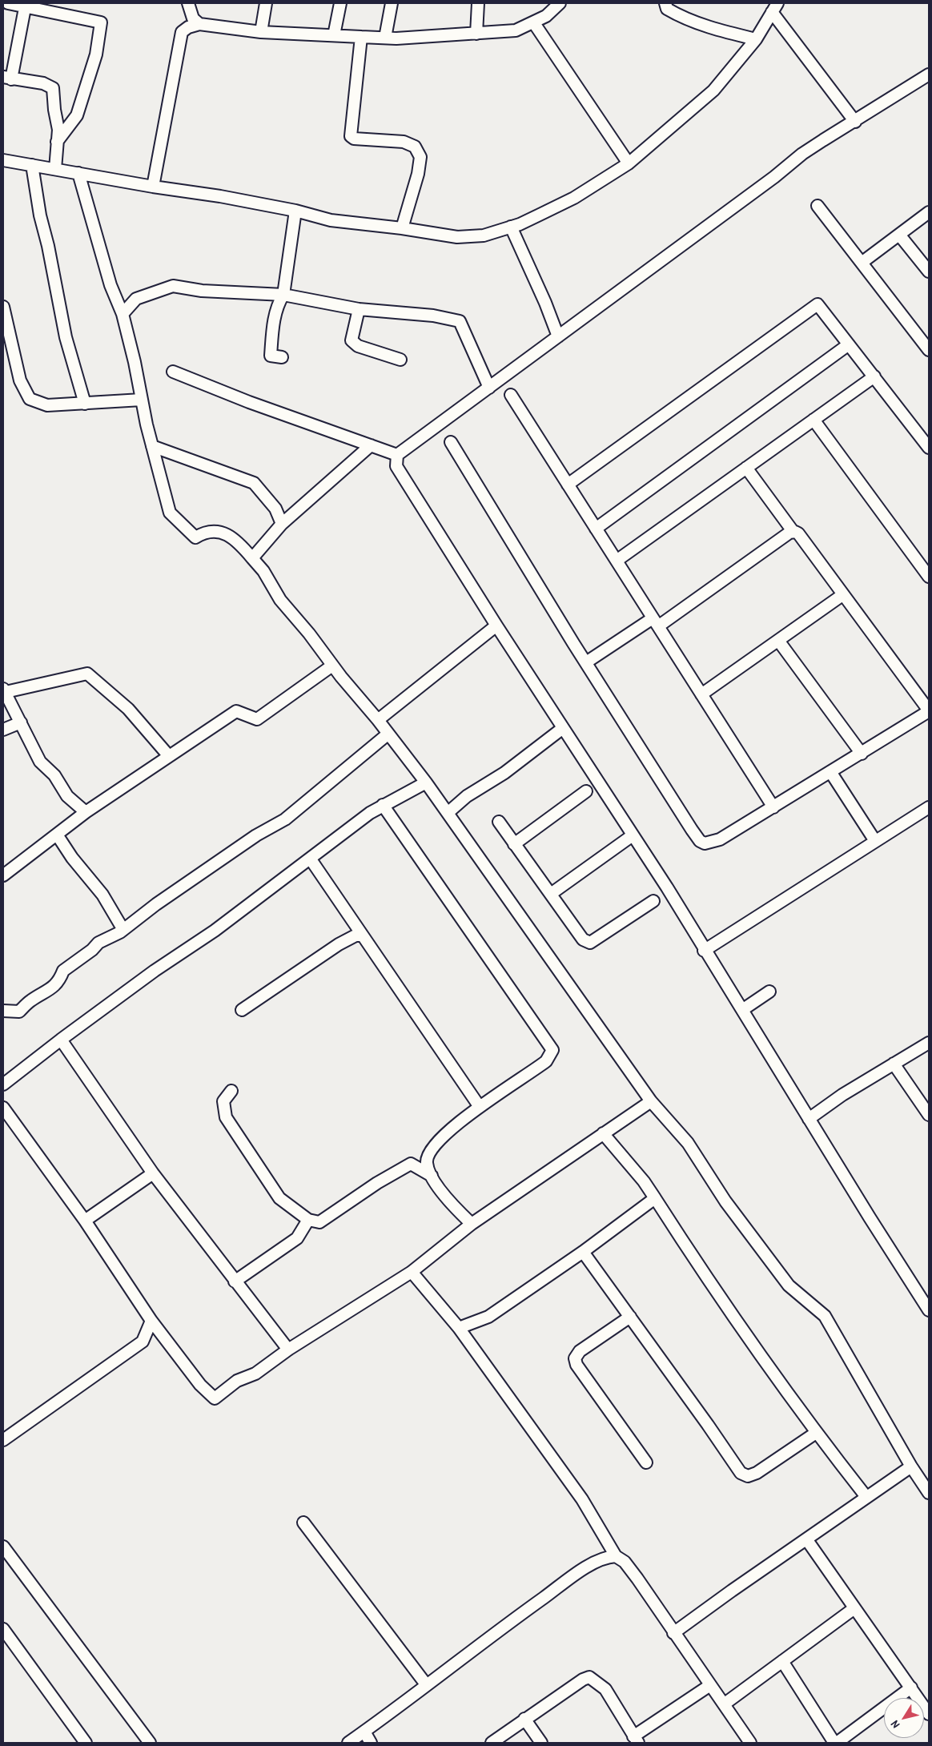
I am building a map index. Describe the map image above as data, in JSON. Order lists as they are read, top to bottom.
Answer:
{
  "north": "bottom left"
}
